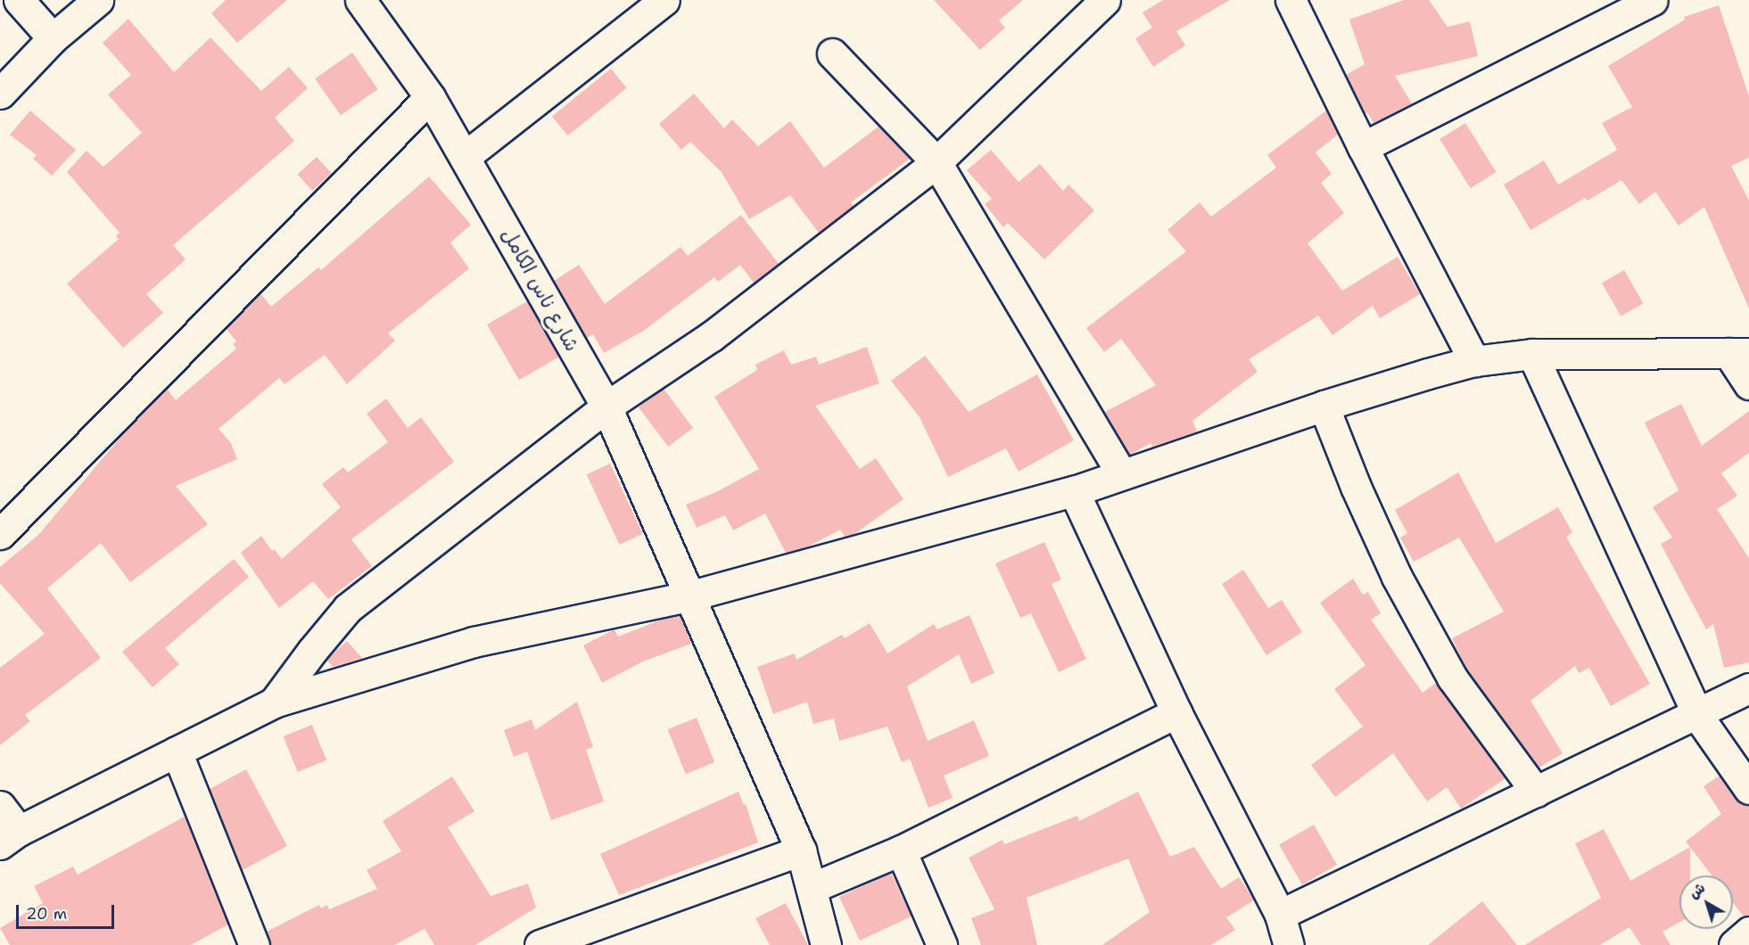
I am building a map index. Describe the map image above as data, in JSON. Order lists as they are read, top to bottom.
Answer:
{
  "streets": {
    "street": ["شارع ناس الكامل"]
  },
  "scale_bar": "20 m",
  "north": "top left"
}
